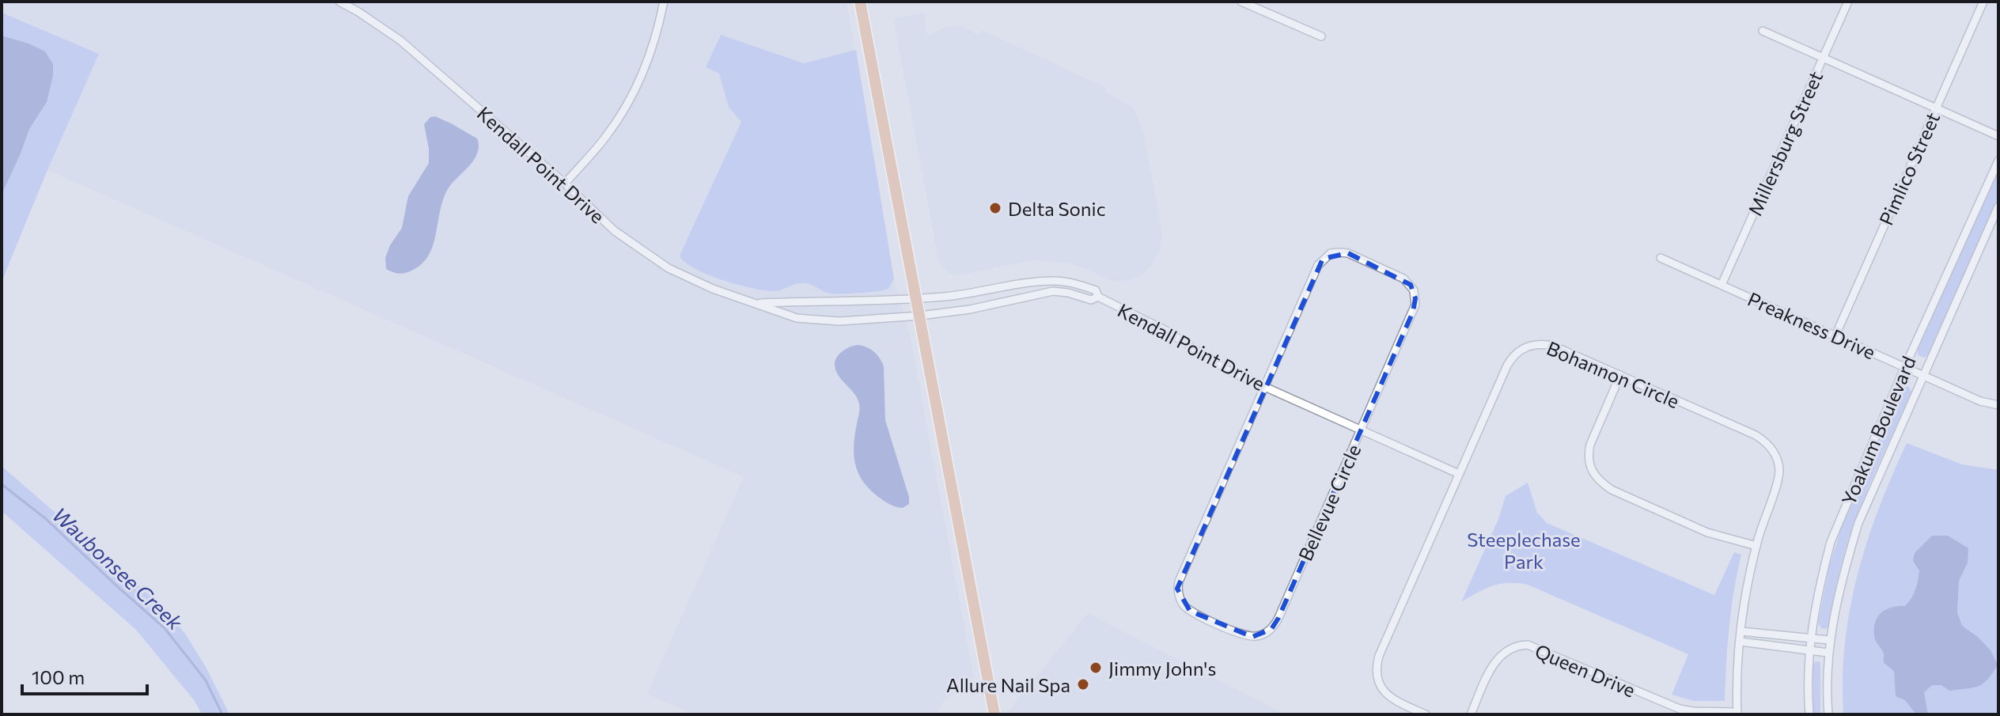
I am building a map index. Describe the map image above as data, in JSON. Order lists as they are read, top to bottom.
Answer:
{
  "streets": {
    "street": [
      "Millersburg Street",
      "Kendall Point Drive",
      "Pimlico Street",
      "Preakness Drive",
      "Bohannon Circle",
      "Yoakum Boulevard",
      "Bellevue Circle",
      "Queen Drive"
    ]
  },
  "crossings": [
    ["Millersburg Street", "Preakness Drive"],
    ["Kendall Point Drive", "Bohannon Circle"],
    ["Kendall Point Drive", "Bellevue Circle"],
    ["Pimlico Street", "Preakness Drive"],
    ["Preakness Drive", "Yoakum Boulevard"],
    ["Bohannon Circle", "Queen Drive"]
  ],
  "water": ["Waubonsee Creek"],
  "parks": ["Steeplechase Park"],
  "places": ["Delta Sonic", "Jimmy John's", "Allure Nail Spa"],
  "scale_bar": "100 m"
}
